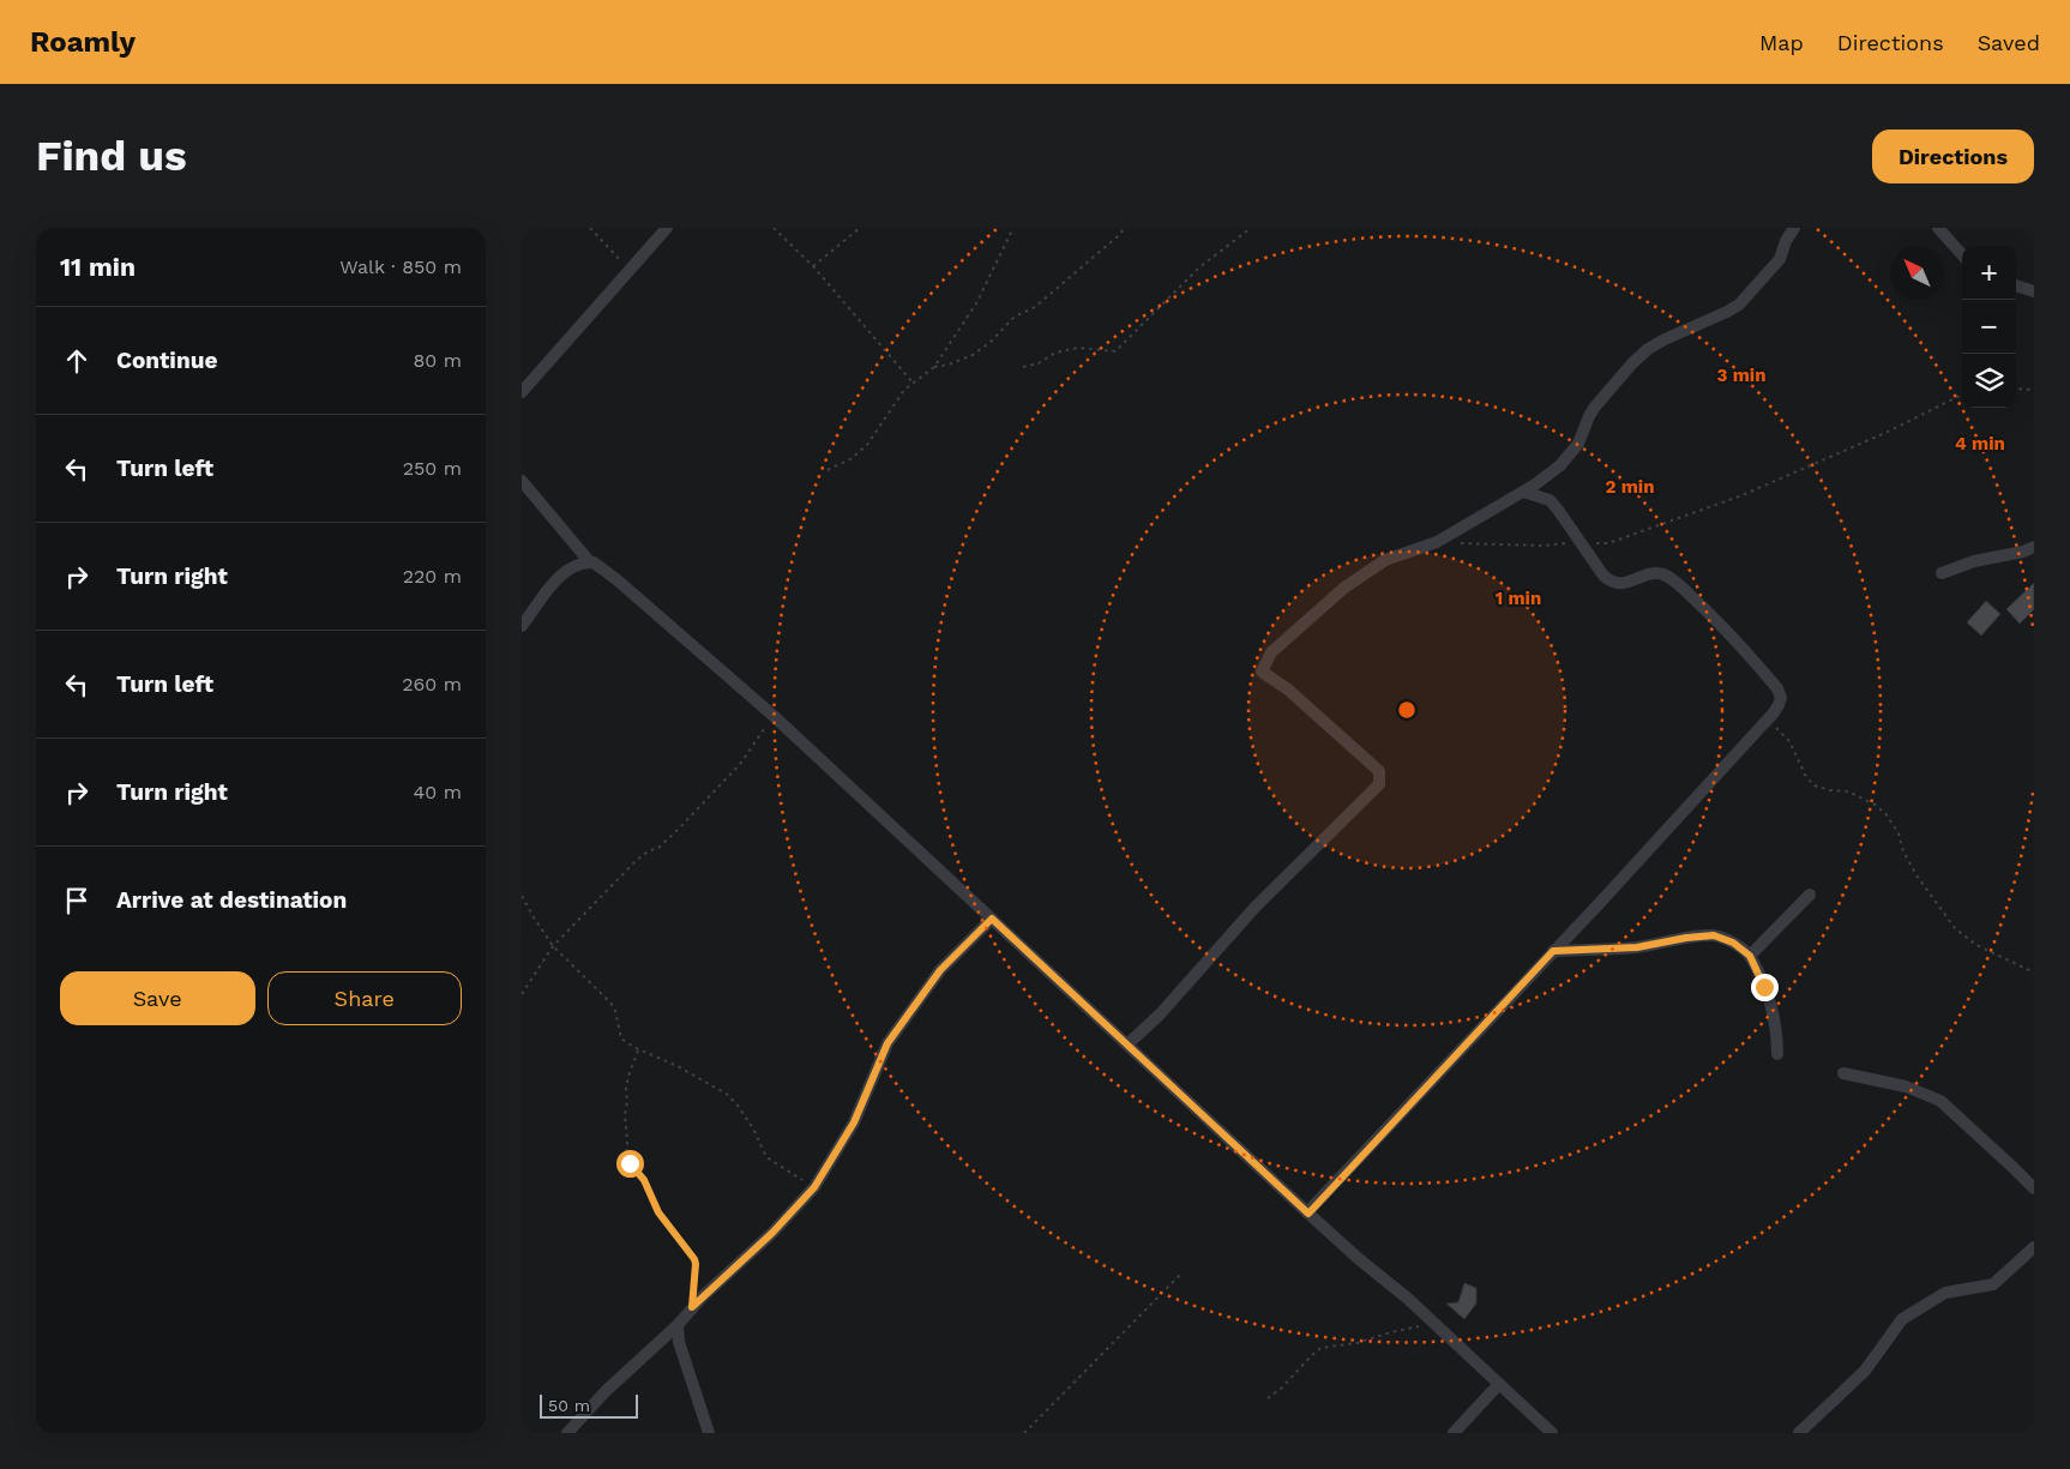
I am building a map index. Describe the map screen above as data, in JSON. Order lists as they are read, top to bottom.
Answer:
{
  "scale_bar": "50 m",
  "north": "top left",
  "page": {
    "header": "Roamly",
    "nav": ["Map", "Directions", "Saved"],
    "buttons": [
      "Directions",
      ["Save", "Share"]
    ],
    "title": "Find us",
    "heading": ["11 min", "Walk · 850 m"],
    "map_buttons": ["+", "−"],
    "list": [
      ["Continue", "80 m"],
      ["Turn left", "250 m"],
      ["Turn right", "220 m"],
      ["Turn left", "260 m"],
      ["Turn right", "40 m"],
      "Arrive at destination"
    ],
    "scale": "50 m"
  },
  "rings": [
    "3 min",
    "4 min",
    "2 min",
    "1 min"
  ]
}
